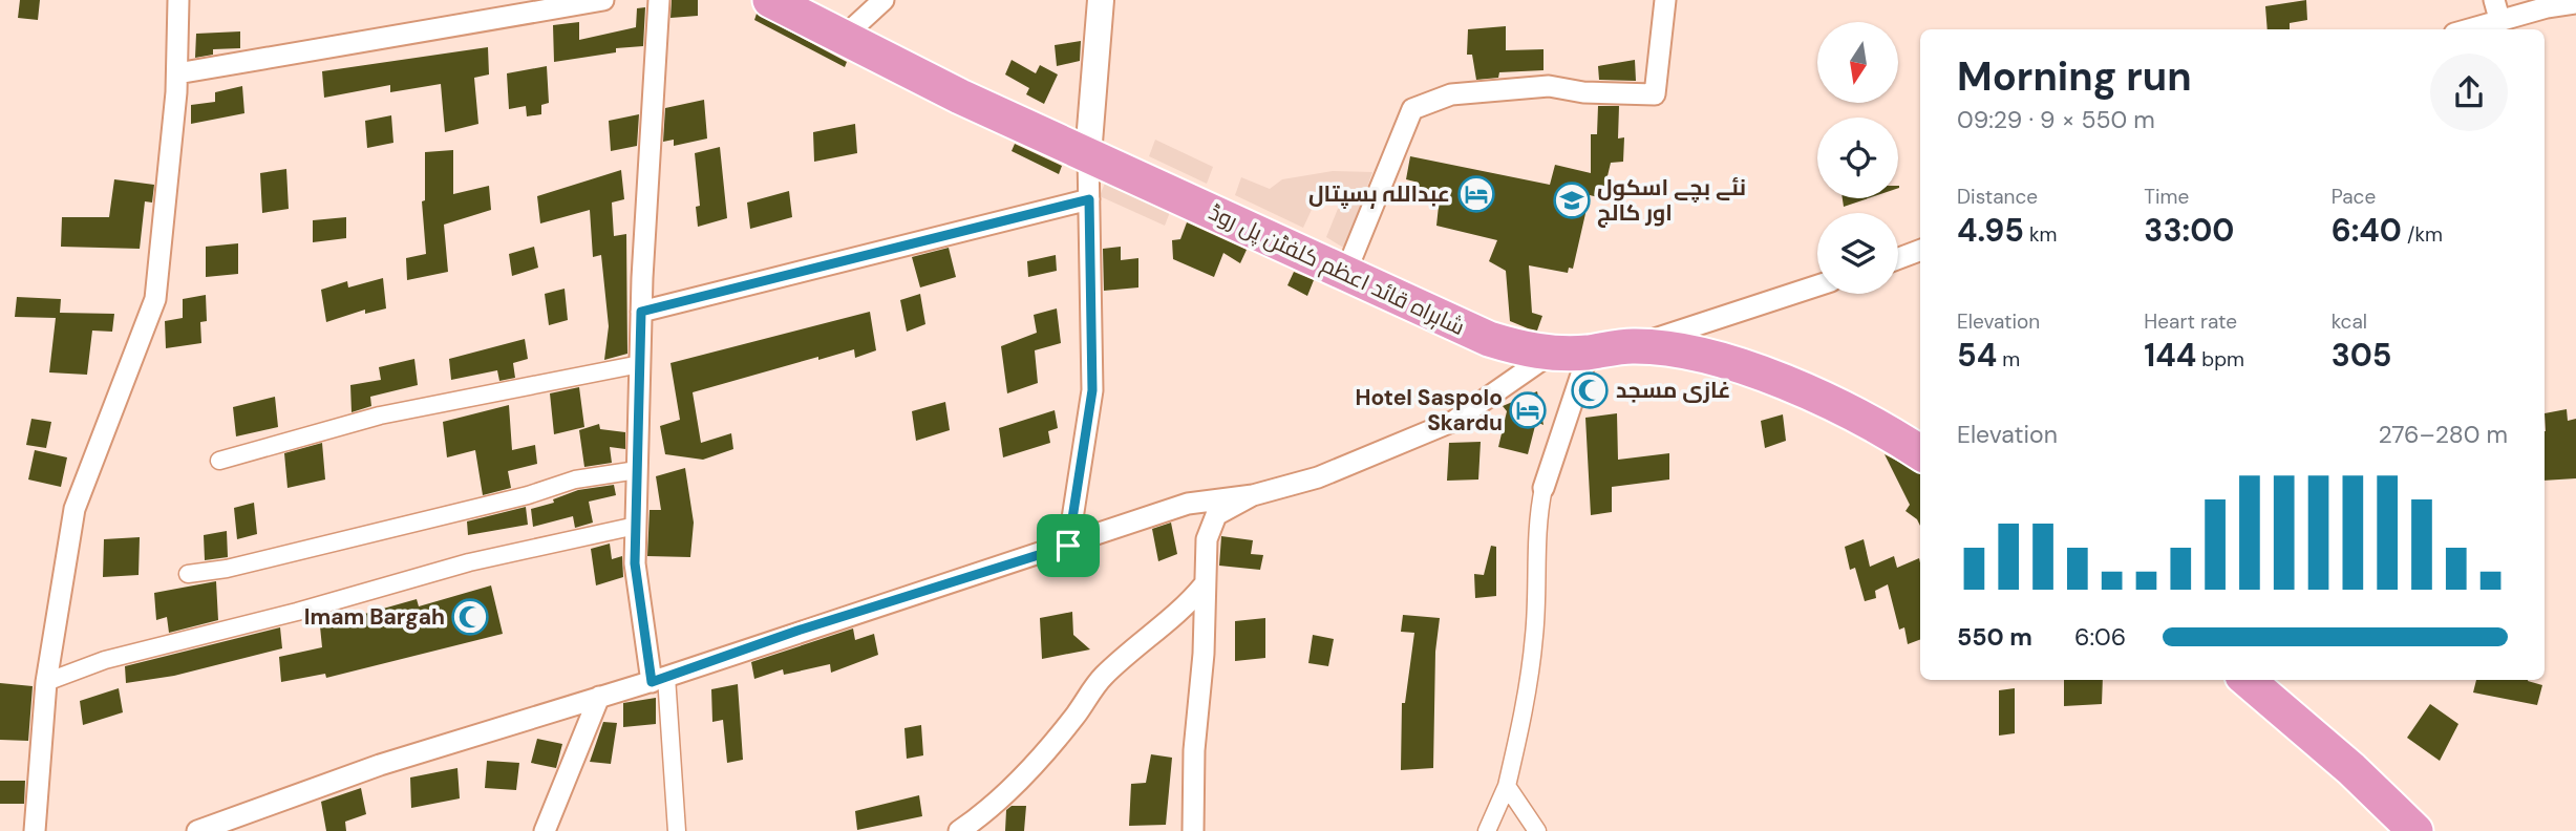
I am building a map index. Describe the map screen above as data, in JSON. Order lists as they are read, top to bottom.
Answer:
{
  "streets": {
    "highway": ["شاہراہ قائد اعظم کلفٹن پل روڈ"]
  },
  "places": {
    "hotel": ["عبداللہ ہسپتال", "Hotel Saspolo Skardu"],
    "school or university": ["نئے بچے اسکول اور کالج"],
    "mosque": ["غازی مسجد", "Imam Bargah"]
  },
  "north": "bottom",
  "page": {
    "heading": ["Morning run", "09:29 · 9 × 550 m"],
    "stats": [
      ["Distance", "4.95 km"],
      ["Time", "33:00"],
      ["Pace", "6:40 /km"],
      ["Elevation", "54 m"],
      ["Heart rate", "144 bpm"],
      ["kcal", "305"]
    ],
    "chart": ["Elevation", "276–280 m"],
    "list": [
      {
        "name": "550 m",
        "note": "6:06"
      }
    ]
  }
}
